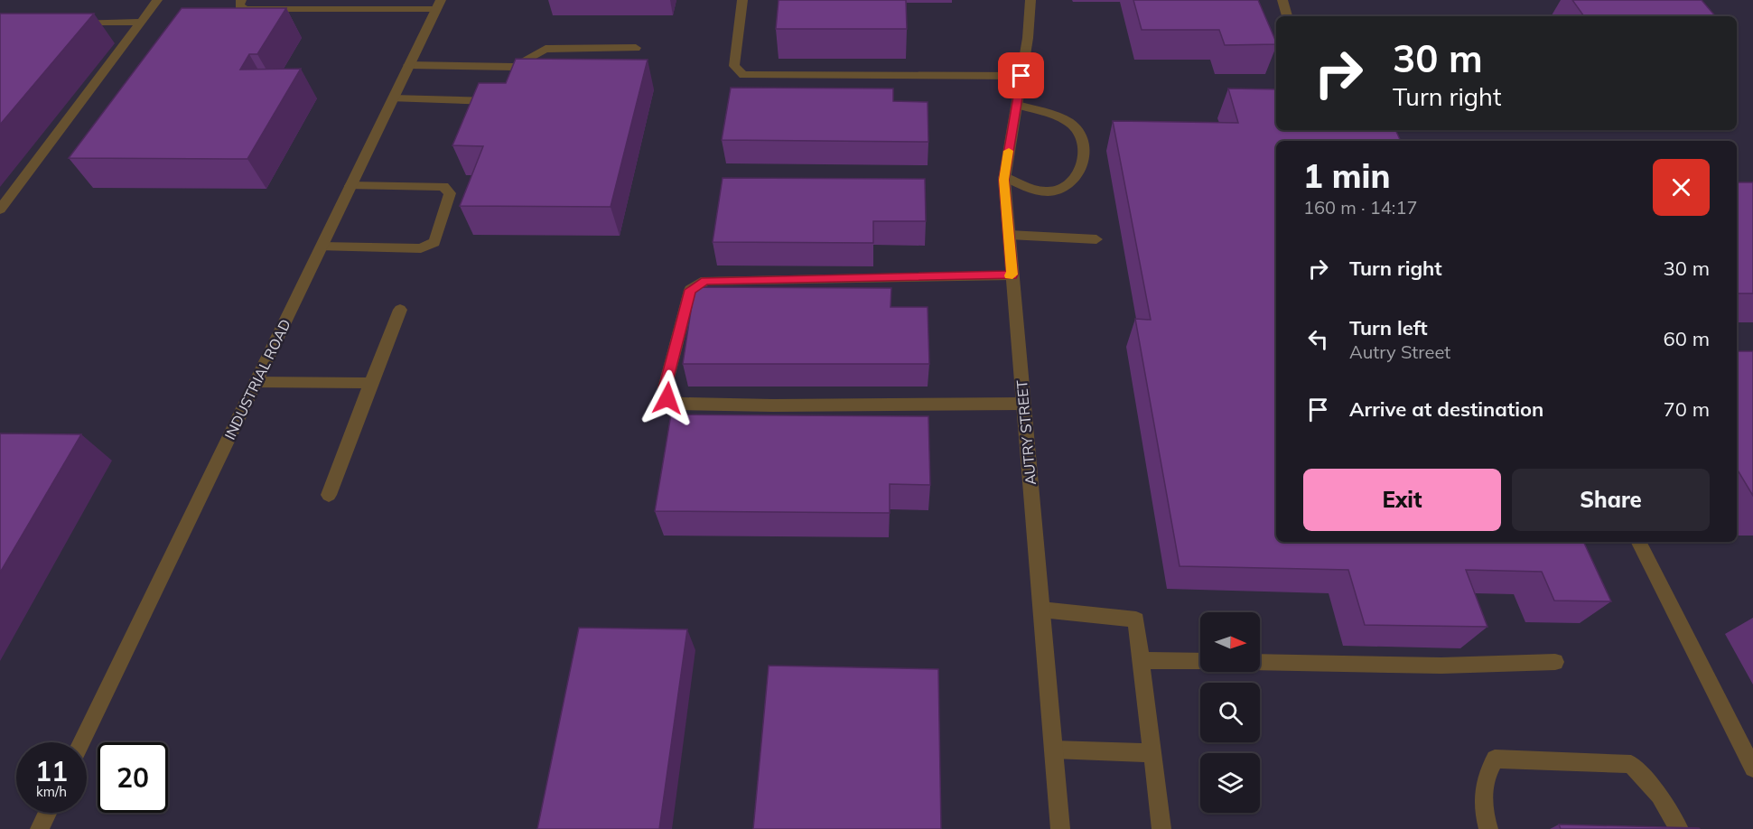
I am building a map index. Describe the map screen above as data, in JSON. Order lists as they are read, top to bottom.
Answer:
{
  "streets": {
    "street": ["INDUSTRIAL ROAD", "AUTRY STREET"]
  },
  "north": "right",
  "page": {
    "turn": ["30 m", "Turn right"],
    "heading": ["1 min", "160 m · 14:17"],
    "list": [
      {
        "name": "Turn right",
        "value": "30 m"
      },
      {
        "name": "Turn left",
        "note": "Autry Street",
        "value": "60 m"
      },
      {
        "name": "Arrive at destination",
        "value": "70 m"
      }
    ],
    "buttons": ["Exit", "Share"],
    "speed": "11 km/h",
    "limit": "20"
  }
}
